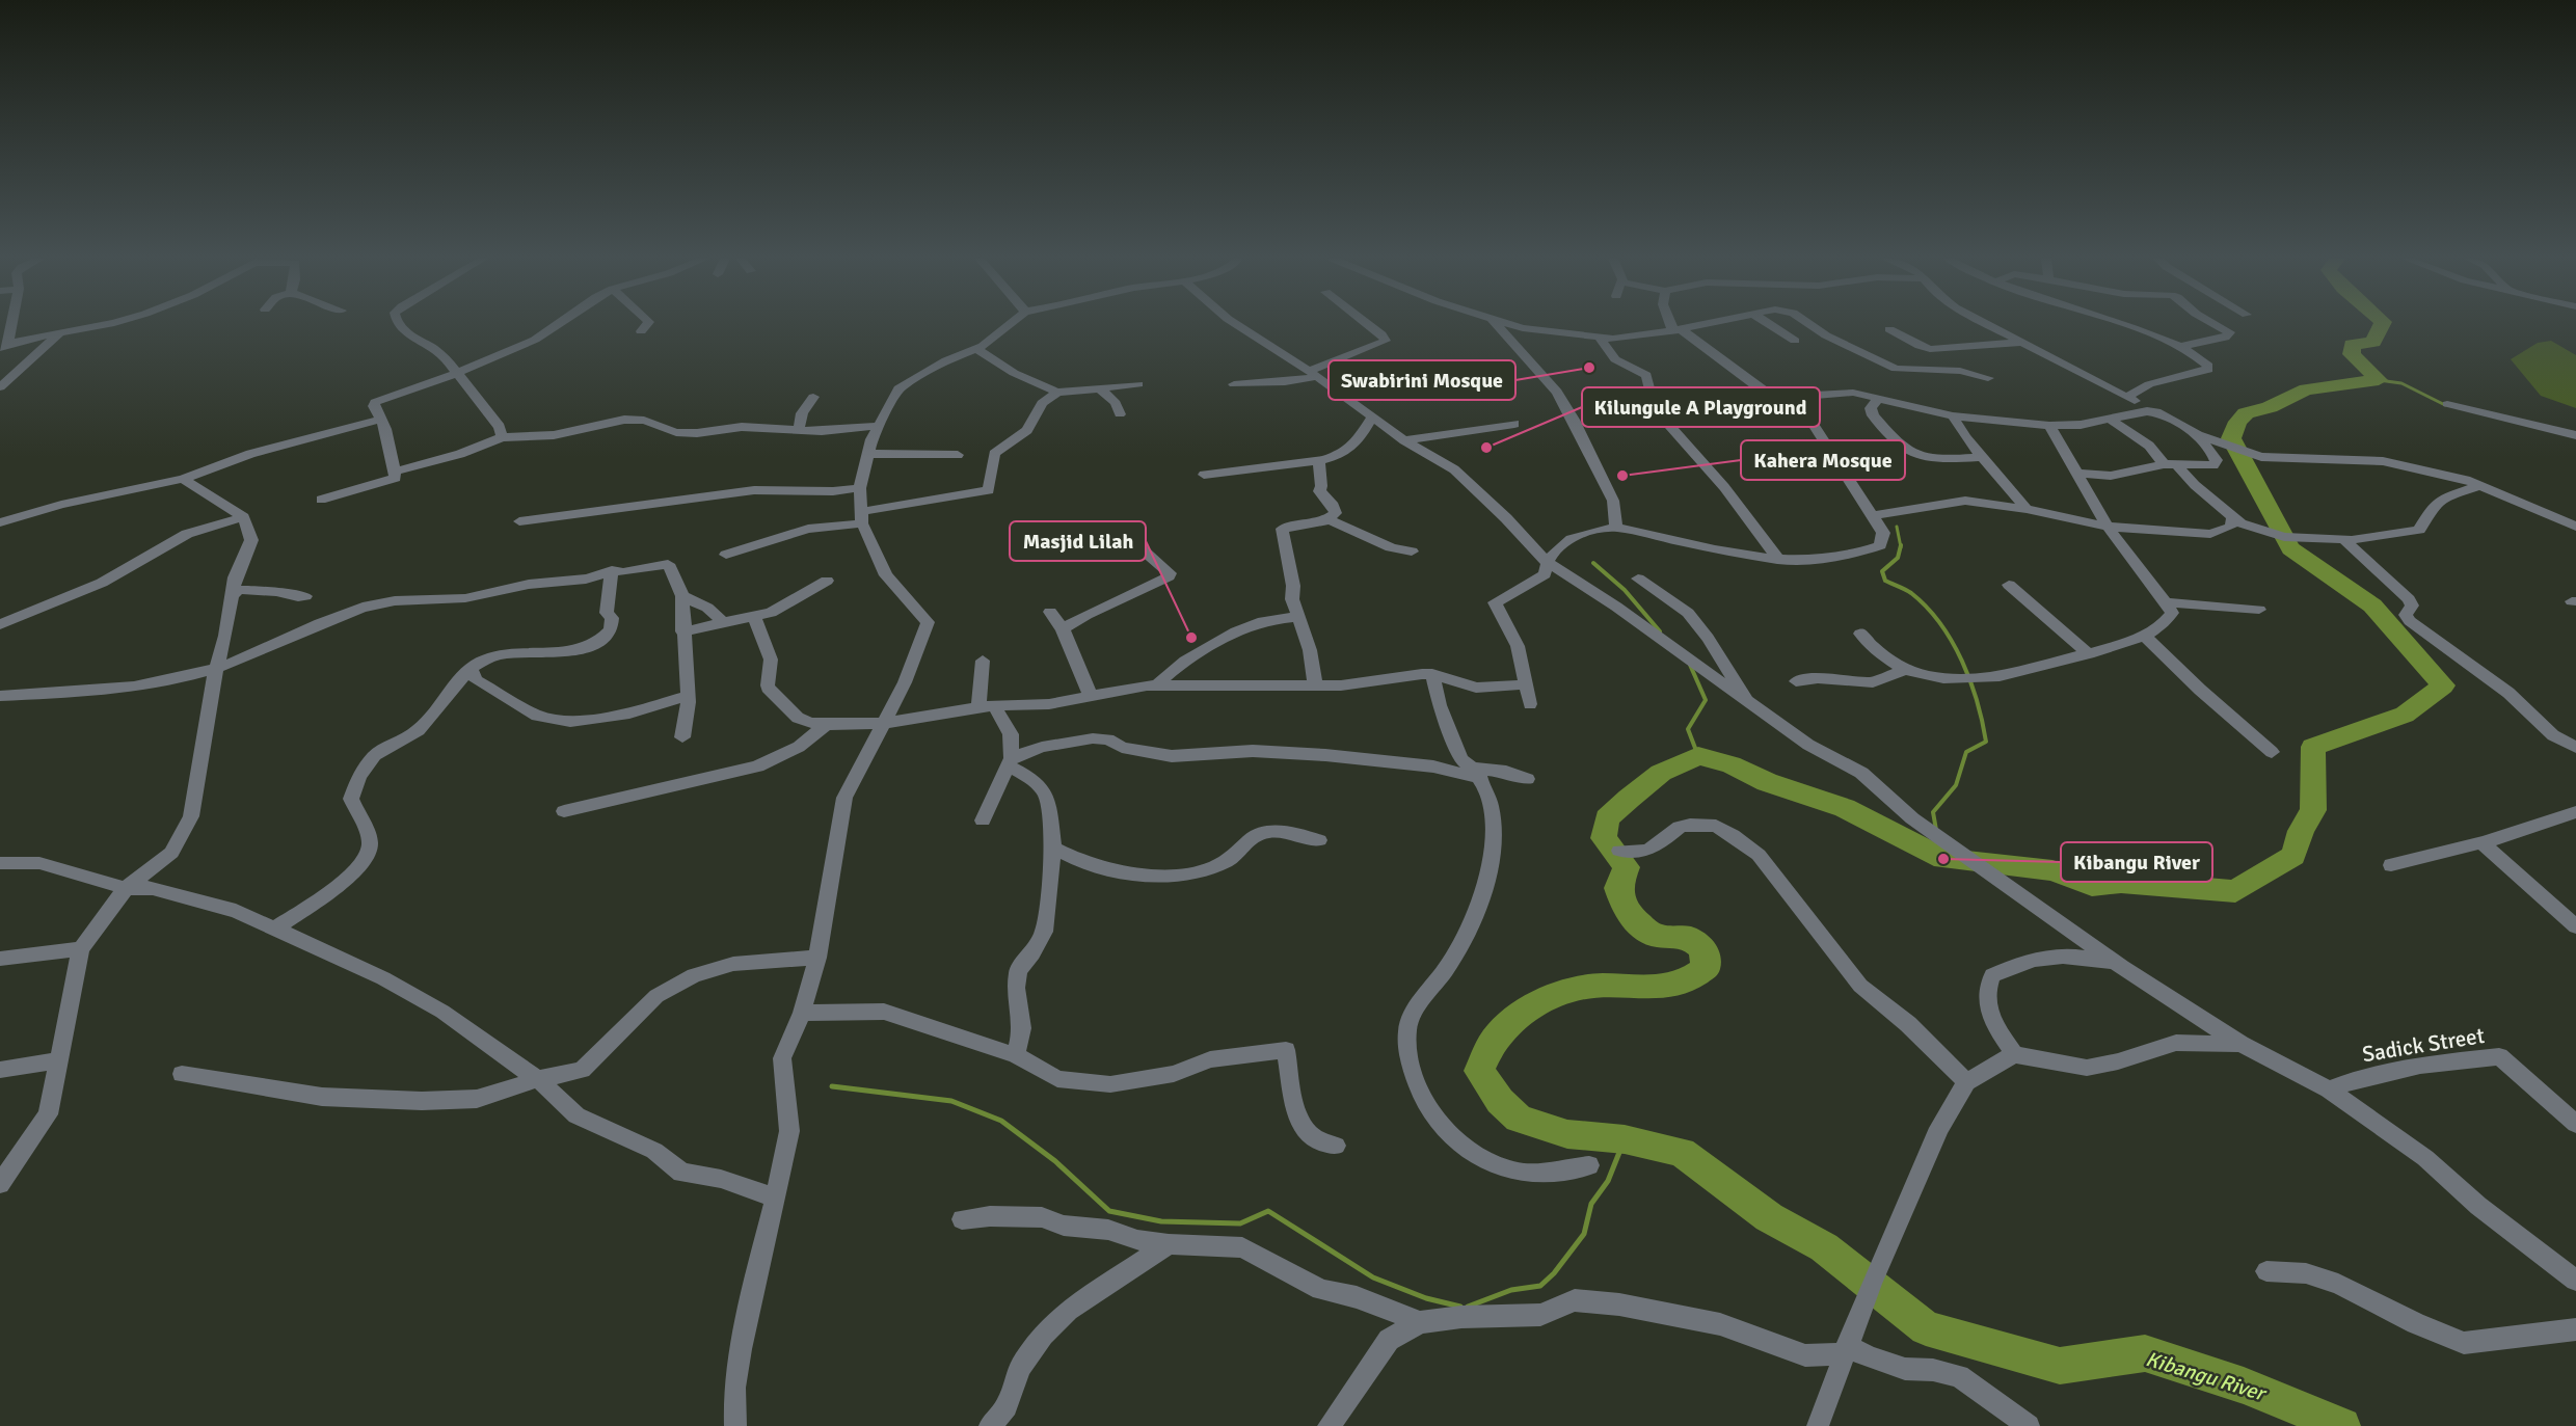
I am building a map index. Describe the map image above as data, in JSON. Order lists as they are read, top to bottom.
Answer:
{
  "streets": {
    "street": ["Sadick Street"]
  },
  "water": ["Kibangu River"],
  "places": [
    "Swabirini Mosque",
    "Kilungule A Playground",
    "Kahera Mosque",
    "Masjid Lilah",
    "Kibangu River"
  ]
}
